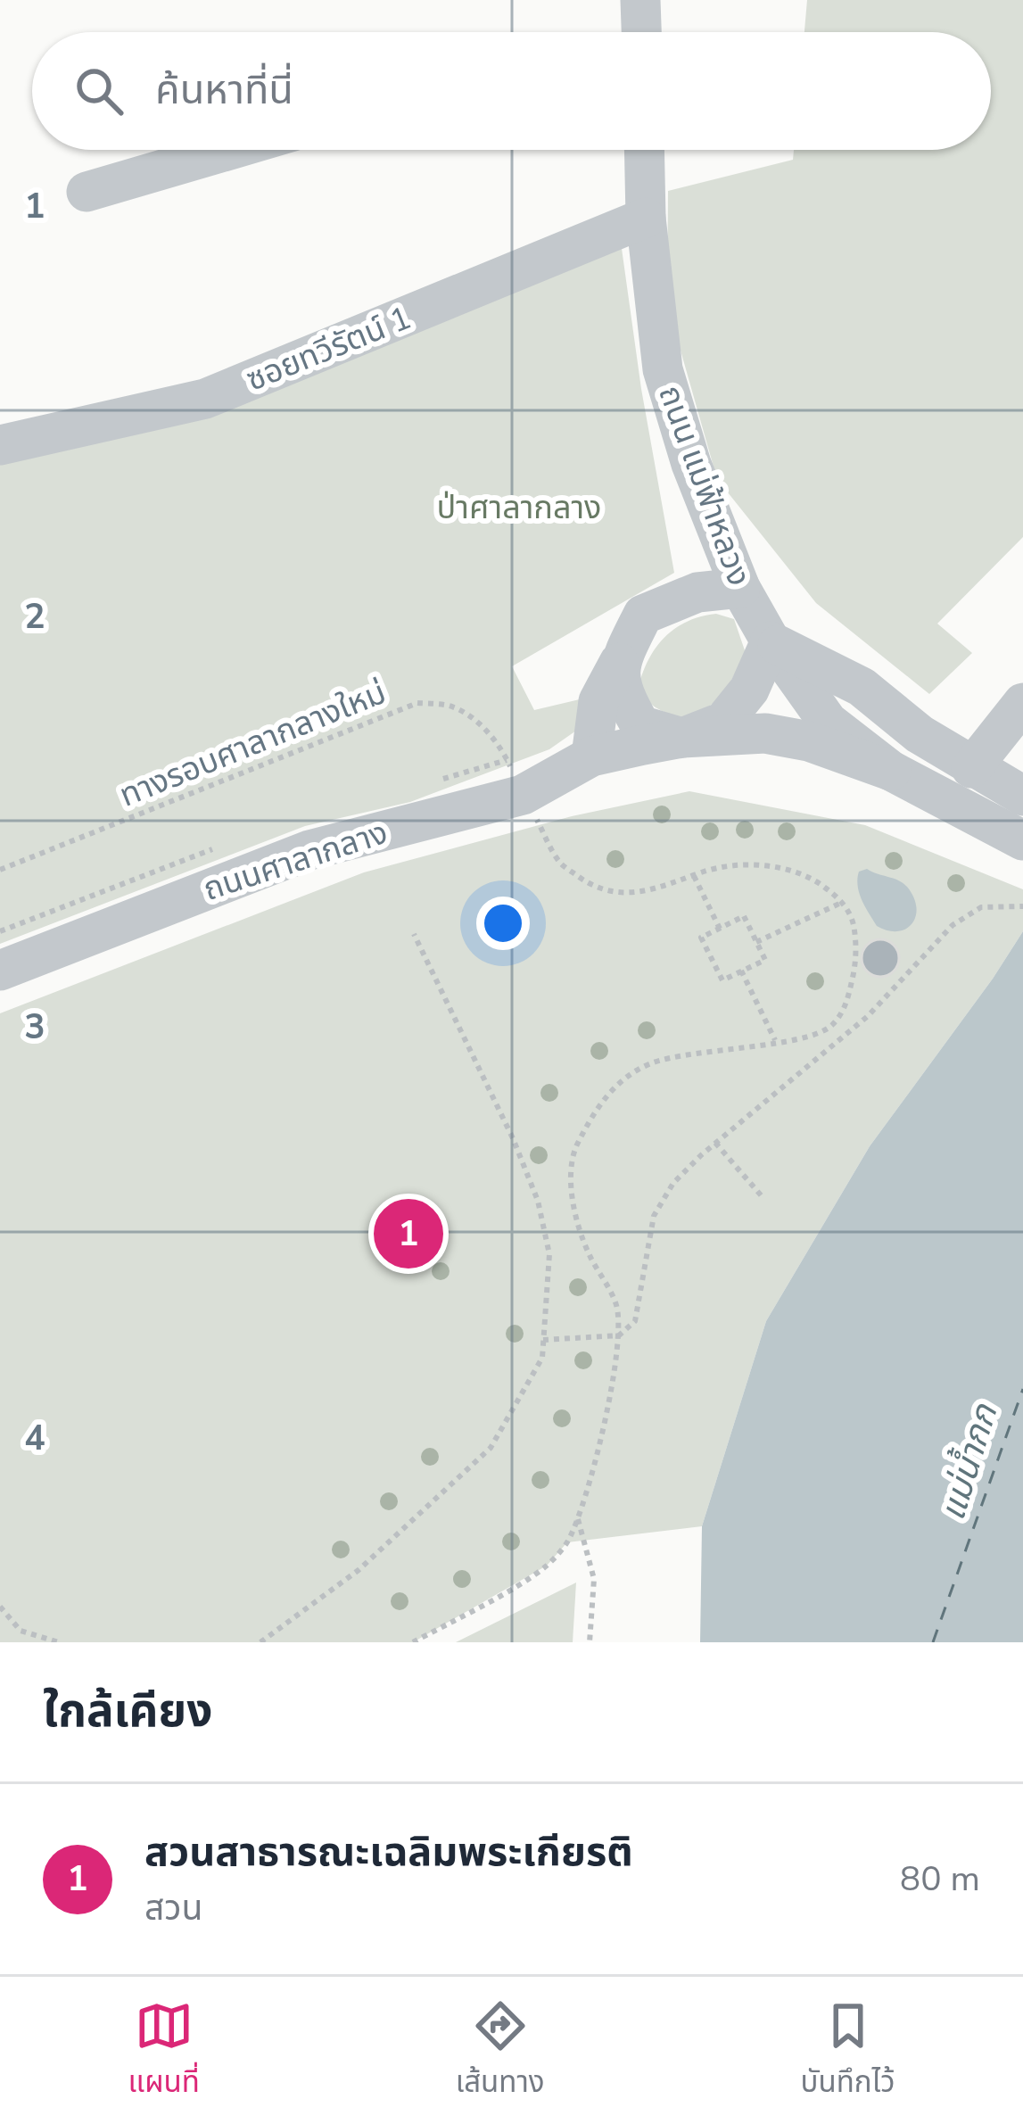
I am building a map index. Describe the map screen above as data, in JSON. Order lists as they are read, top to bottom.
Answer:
{
  "streets": {
    "street": ["ซอยทวีรัตน์ 1", "ถนน แม่ฟ้าหลวง", "ถนนศาลากลาง"],
    "path": ["ทางรอบศาลากลางใหม่"]
  },
  "crossings": [
    ["ซอยทวีรัตน์ 1", "ถนน แม่ฟ้าหลวง"],
    ["ถนน แม่ฟ้าหลวง", "ถนนศาลากลาง"]
  ],
  "water": ["แม่น้ำกก"],
  "parks": ["ป่าศาลากลาง"],
  "page": {
    "search": "ค้นหาที่นี่",
    "pins": "1",
    "heading": "ใกล้เคียง",
    "list": [
      {
        "mark": "1",
        "name": "สวนสาธารณะเฉลิมพระเกียรติ",
        "note": "สวน",
        "value": "80 m"
      }
    ],
    "nav": ["แผนที่", "เส้นทาง", "บันทึกไว้"]
  },
  "grid": {
    "rows": [
      "1",
      "2",
      "3",
      "4"
    ]
  }
}
